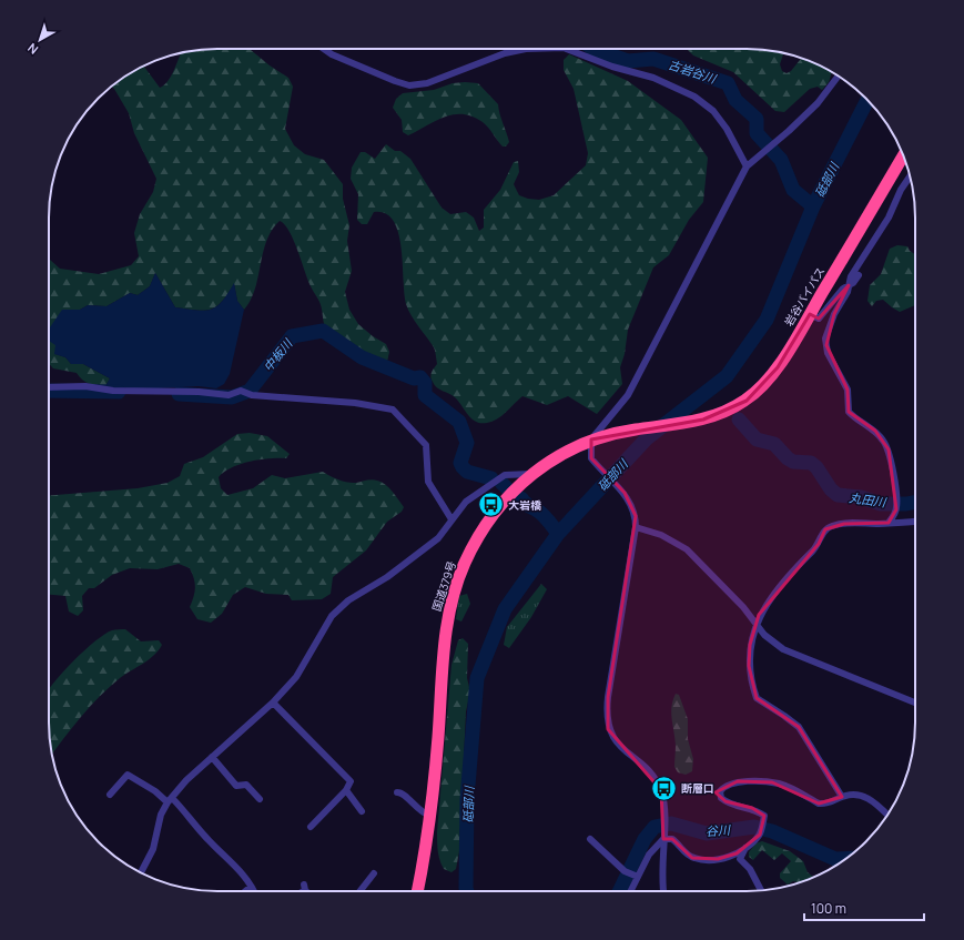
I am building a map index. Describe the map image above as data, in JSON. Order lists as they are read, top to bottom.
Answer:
{
  "streets": {
    "highway": ["岩谷バイパス", "国道379号"]
  },
  "crossings": [
    ["岩谷バイパス", "国道379号"]
  ],
  "water": [
    "古岩谷川",
    "砥部川",
    "中板川",
    "丸田川",
    "谷川"
  ],
  "places": {
    "bus stop": ["大岩橋", "断層口"]
  },
  "scale_bar": "100 m",
  "north": "bottom left"
}
